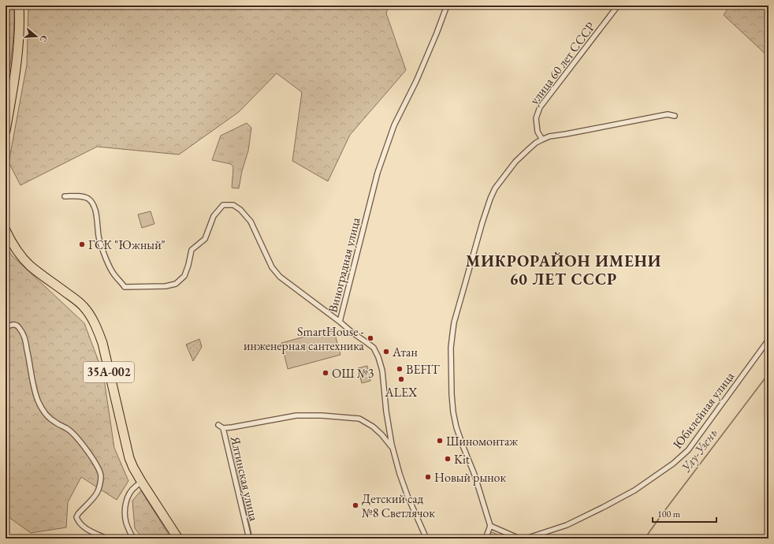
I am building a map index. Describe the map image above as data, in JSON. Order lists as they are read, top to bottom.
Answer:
{
  "streets": {
    "highway": ["35А-002"],
    "street": [
      "улица 60 лет СССР",
      "Виноградная улица",
      "Юбилейная улица",
      "Ялтинская улица"
    ]
  },
  "crossings": [
    ["Виноградная улица", "Ялтинская улица"]
  ],
  "districts": ["МИКРОРАЙОН ИМЕНИ 60 ЛЕТ СССР"],
  "water": ["Улу-Узень"],
  "places": [
    "ГСК \"Южный\"",
    "SmartHouse - инженерная сантехника",
    "Атан",
    "BEFIT",
    "ОШ №3",
    "ALEX",
    "Шиномонтаж",
    "Kit",
    "Новый рынок",
    "Детский сад №8 Светлячок"
  ],
  "scale_bar": "100 m",
  "north": "right"
}
